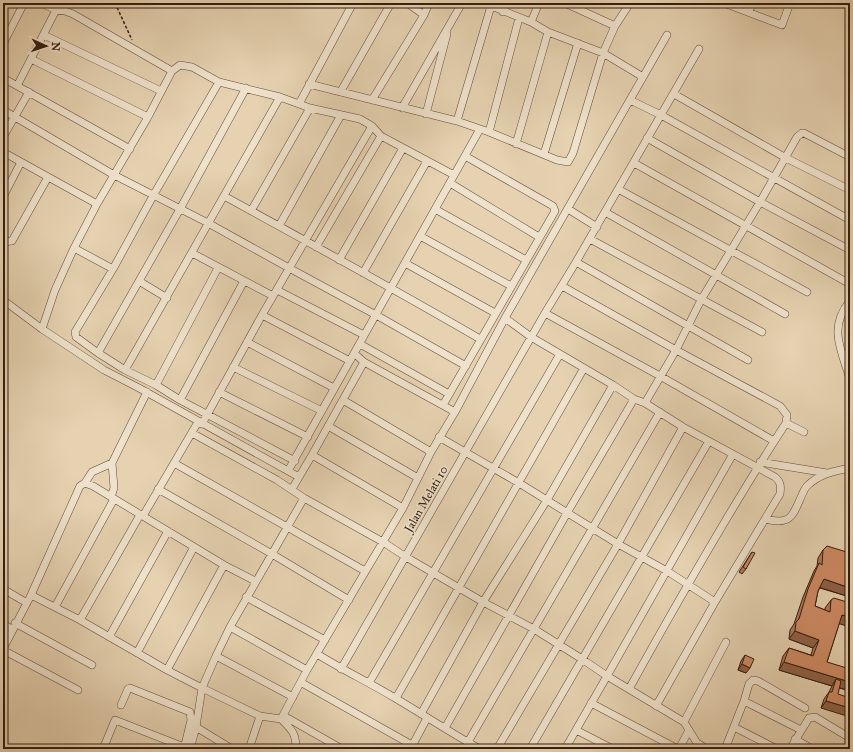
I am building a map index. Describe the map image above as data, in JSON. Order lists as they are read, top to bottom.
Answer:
{
  "streets": {
    "street": ["Jalan Melati 10"]
  },
  "north": "right"
}
